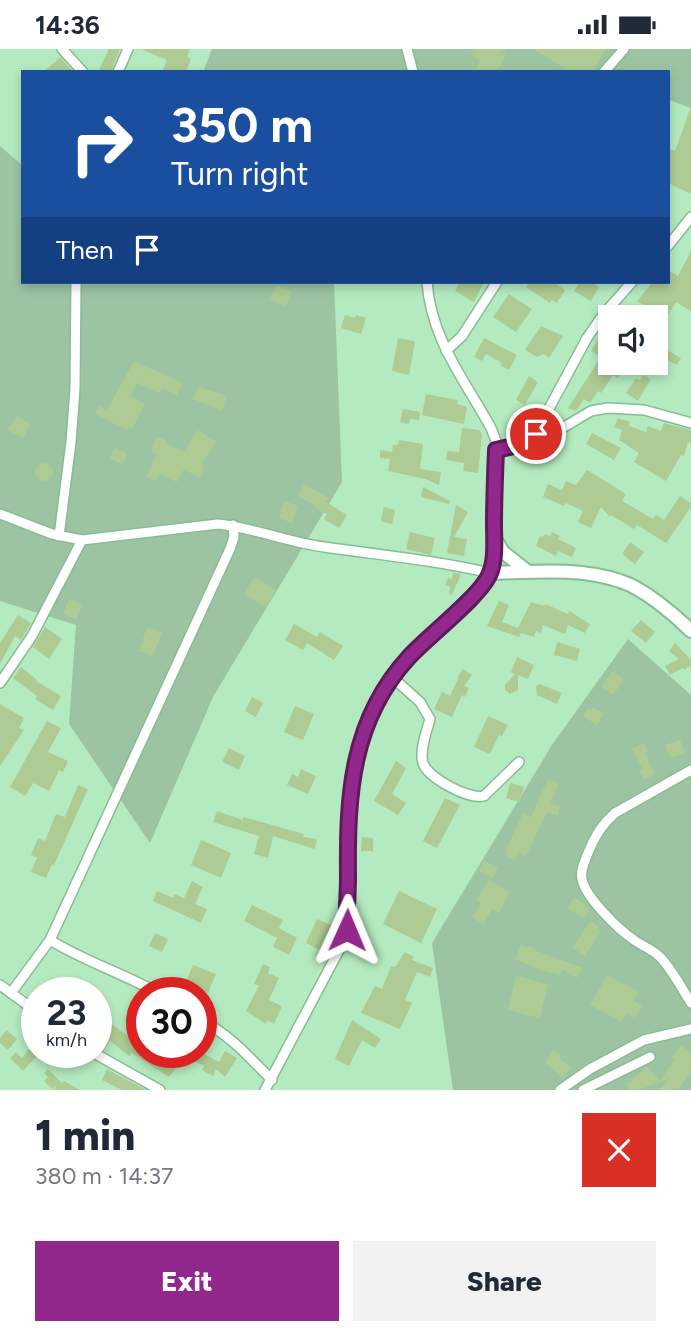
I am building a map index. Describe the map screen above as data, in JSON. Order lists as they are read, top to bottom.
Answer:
{
  "page": {
    "status": "14:36",
    "turn": ["350 m", "Turn right"],
    "then": "Then",
    "speed": "23 km/h",
    "limit": "30",
    "heading": ["1 min", "380 m · 14:37"],
    "buttons": ["Exit", "Share"]
  }
}
